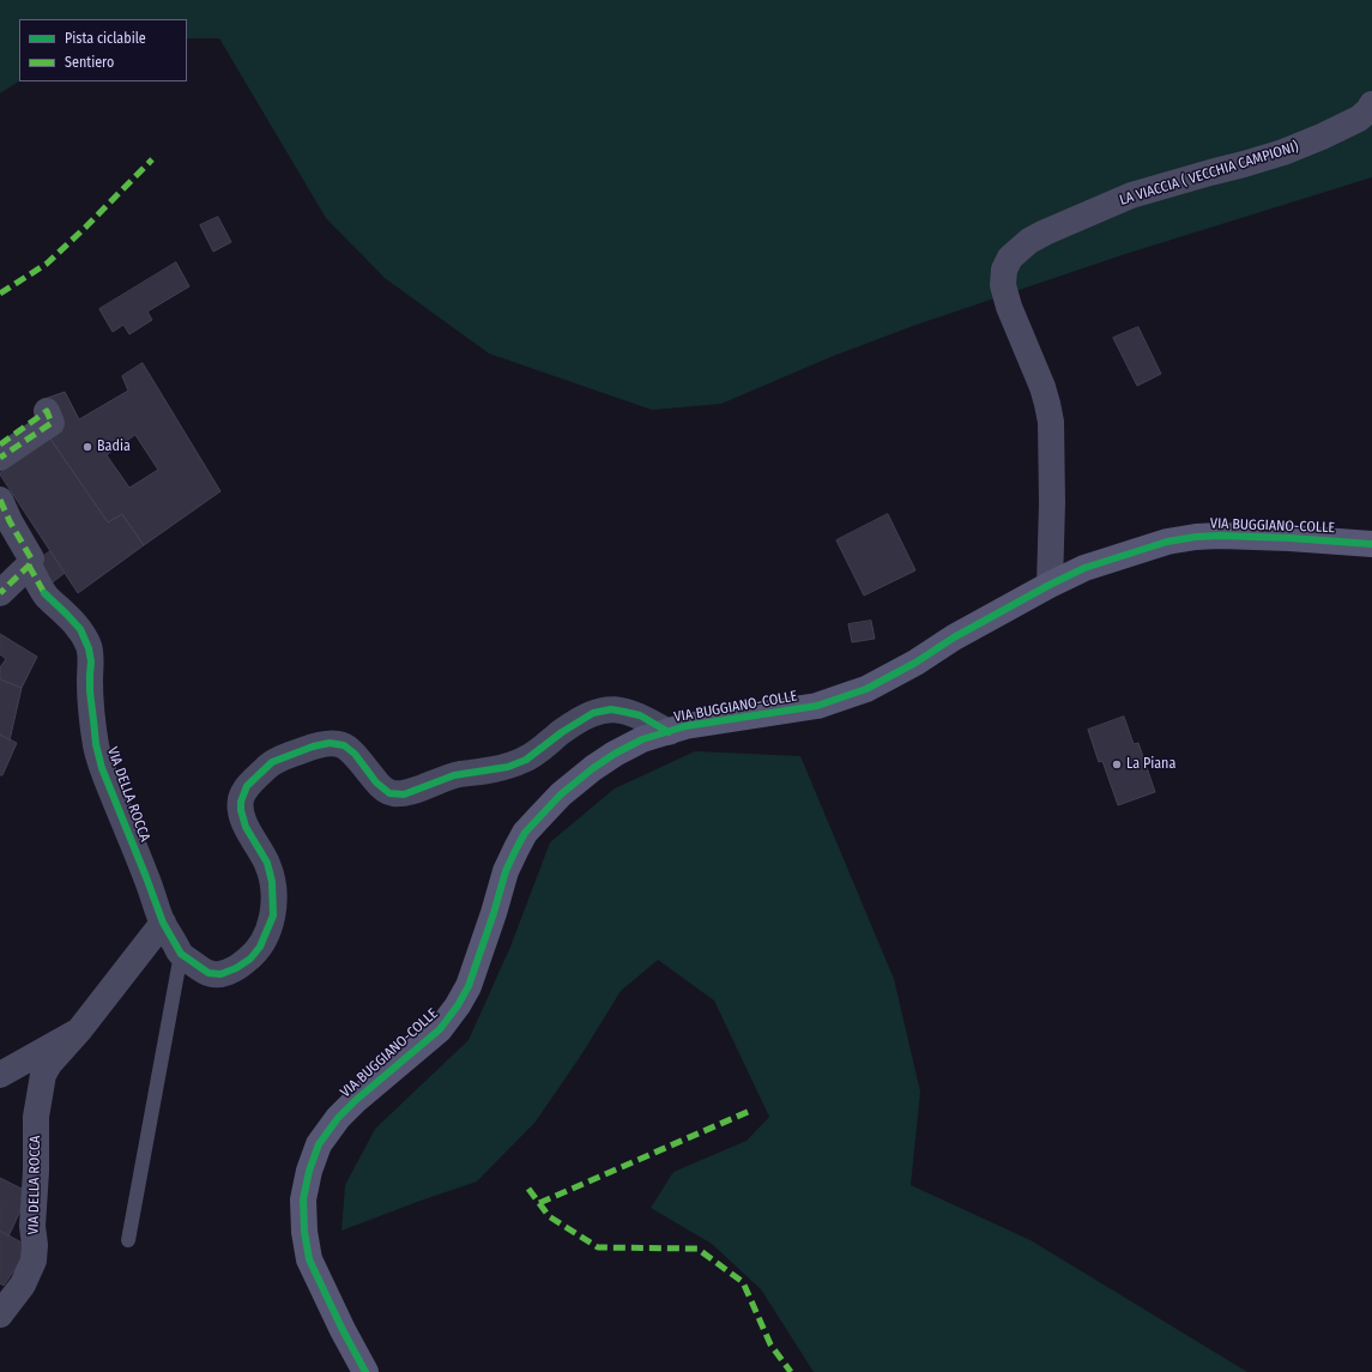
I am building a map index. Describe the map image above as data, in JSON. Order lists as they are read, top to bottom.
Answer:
{
  "streets": {
    "street": ["LA VIACCIA ( VECCHIA CAMPIONI)", "VIA BUGGIANO-COLLE", "VIA DELLA ROCCA"]
  },
  "crossings": [
    ["LA VIACCIA ( VECCHIA CAMPIONI)", "VIA BUGGIANO-COLLE"]
  ],
  "places": ["Badia", "La Piana"],
  "legend": ["Pista ciclabile", "Sentiero"]
}
